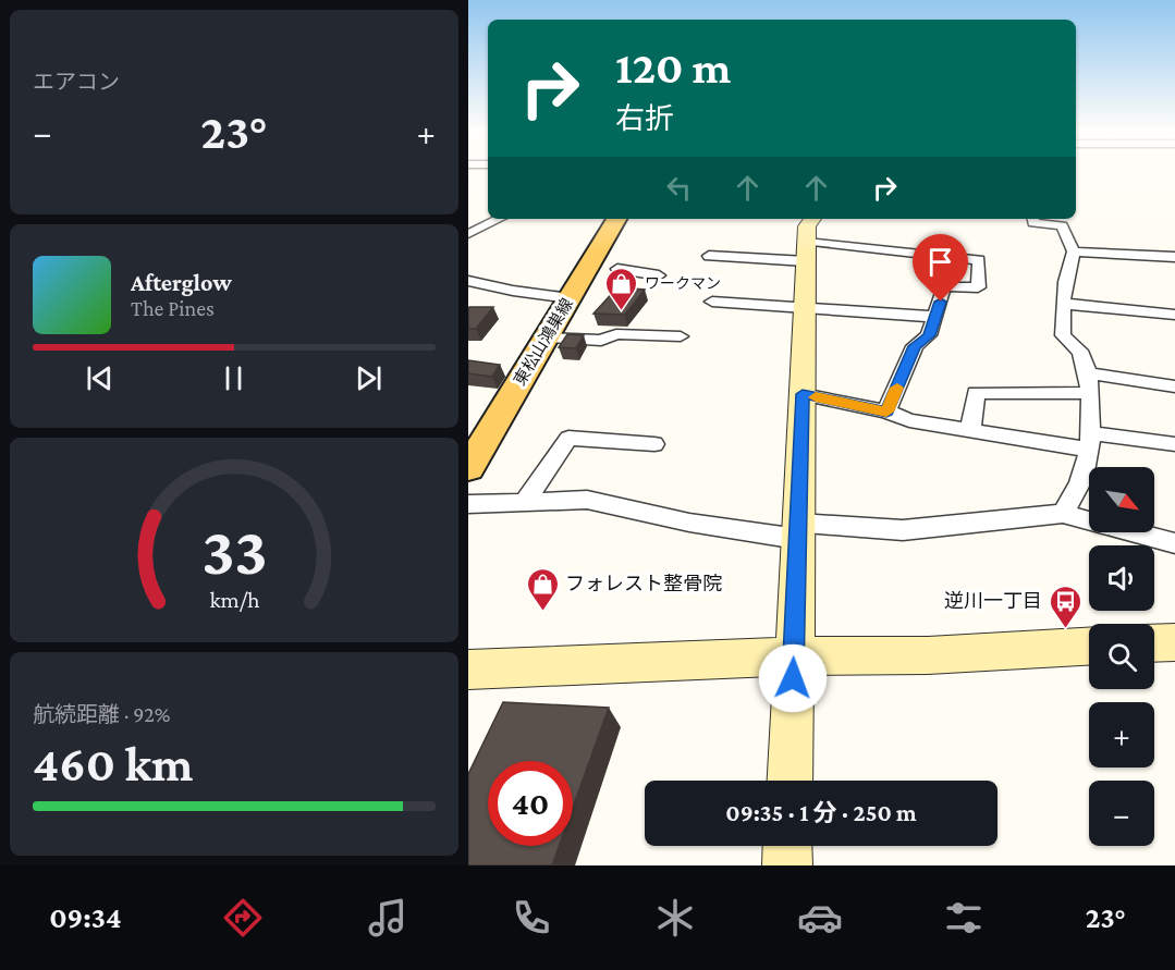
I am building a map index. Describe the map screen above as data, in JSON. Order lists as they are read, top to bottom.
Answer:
{
  "streets": {
    "main road": ["東松山鴻巣線"]
  },
  "places": {
    "shop": ["ワークマン", "フォレスト整骨院"],
    "bus stop": ["逆川一丁目"]
  },
  "north": "bottom right",
  "page": {
    "tile": [
      "エアコン",
      ["航続距離 · 92%", "460 km"]
    ],
    "turn": ["120 m", "右折"],
    "heat": ["−", "23°", "+"],
    "song": ["Afterglow", "The Pines"],
    "map_buttons": ["+", "−"],
    "limit": "40",
    "trip": "09:35 · 1 分 · 250 m",
    "tabs": ["09:34", "23°"],
    "gauge": ["33", "km/h"]
  }
}
